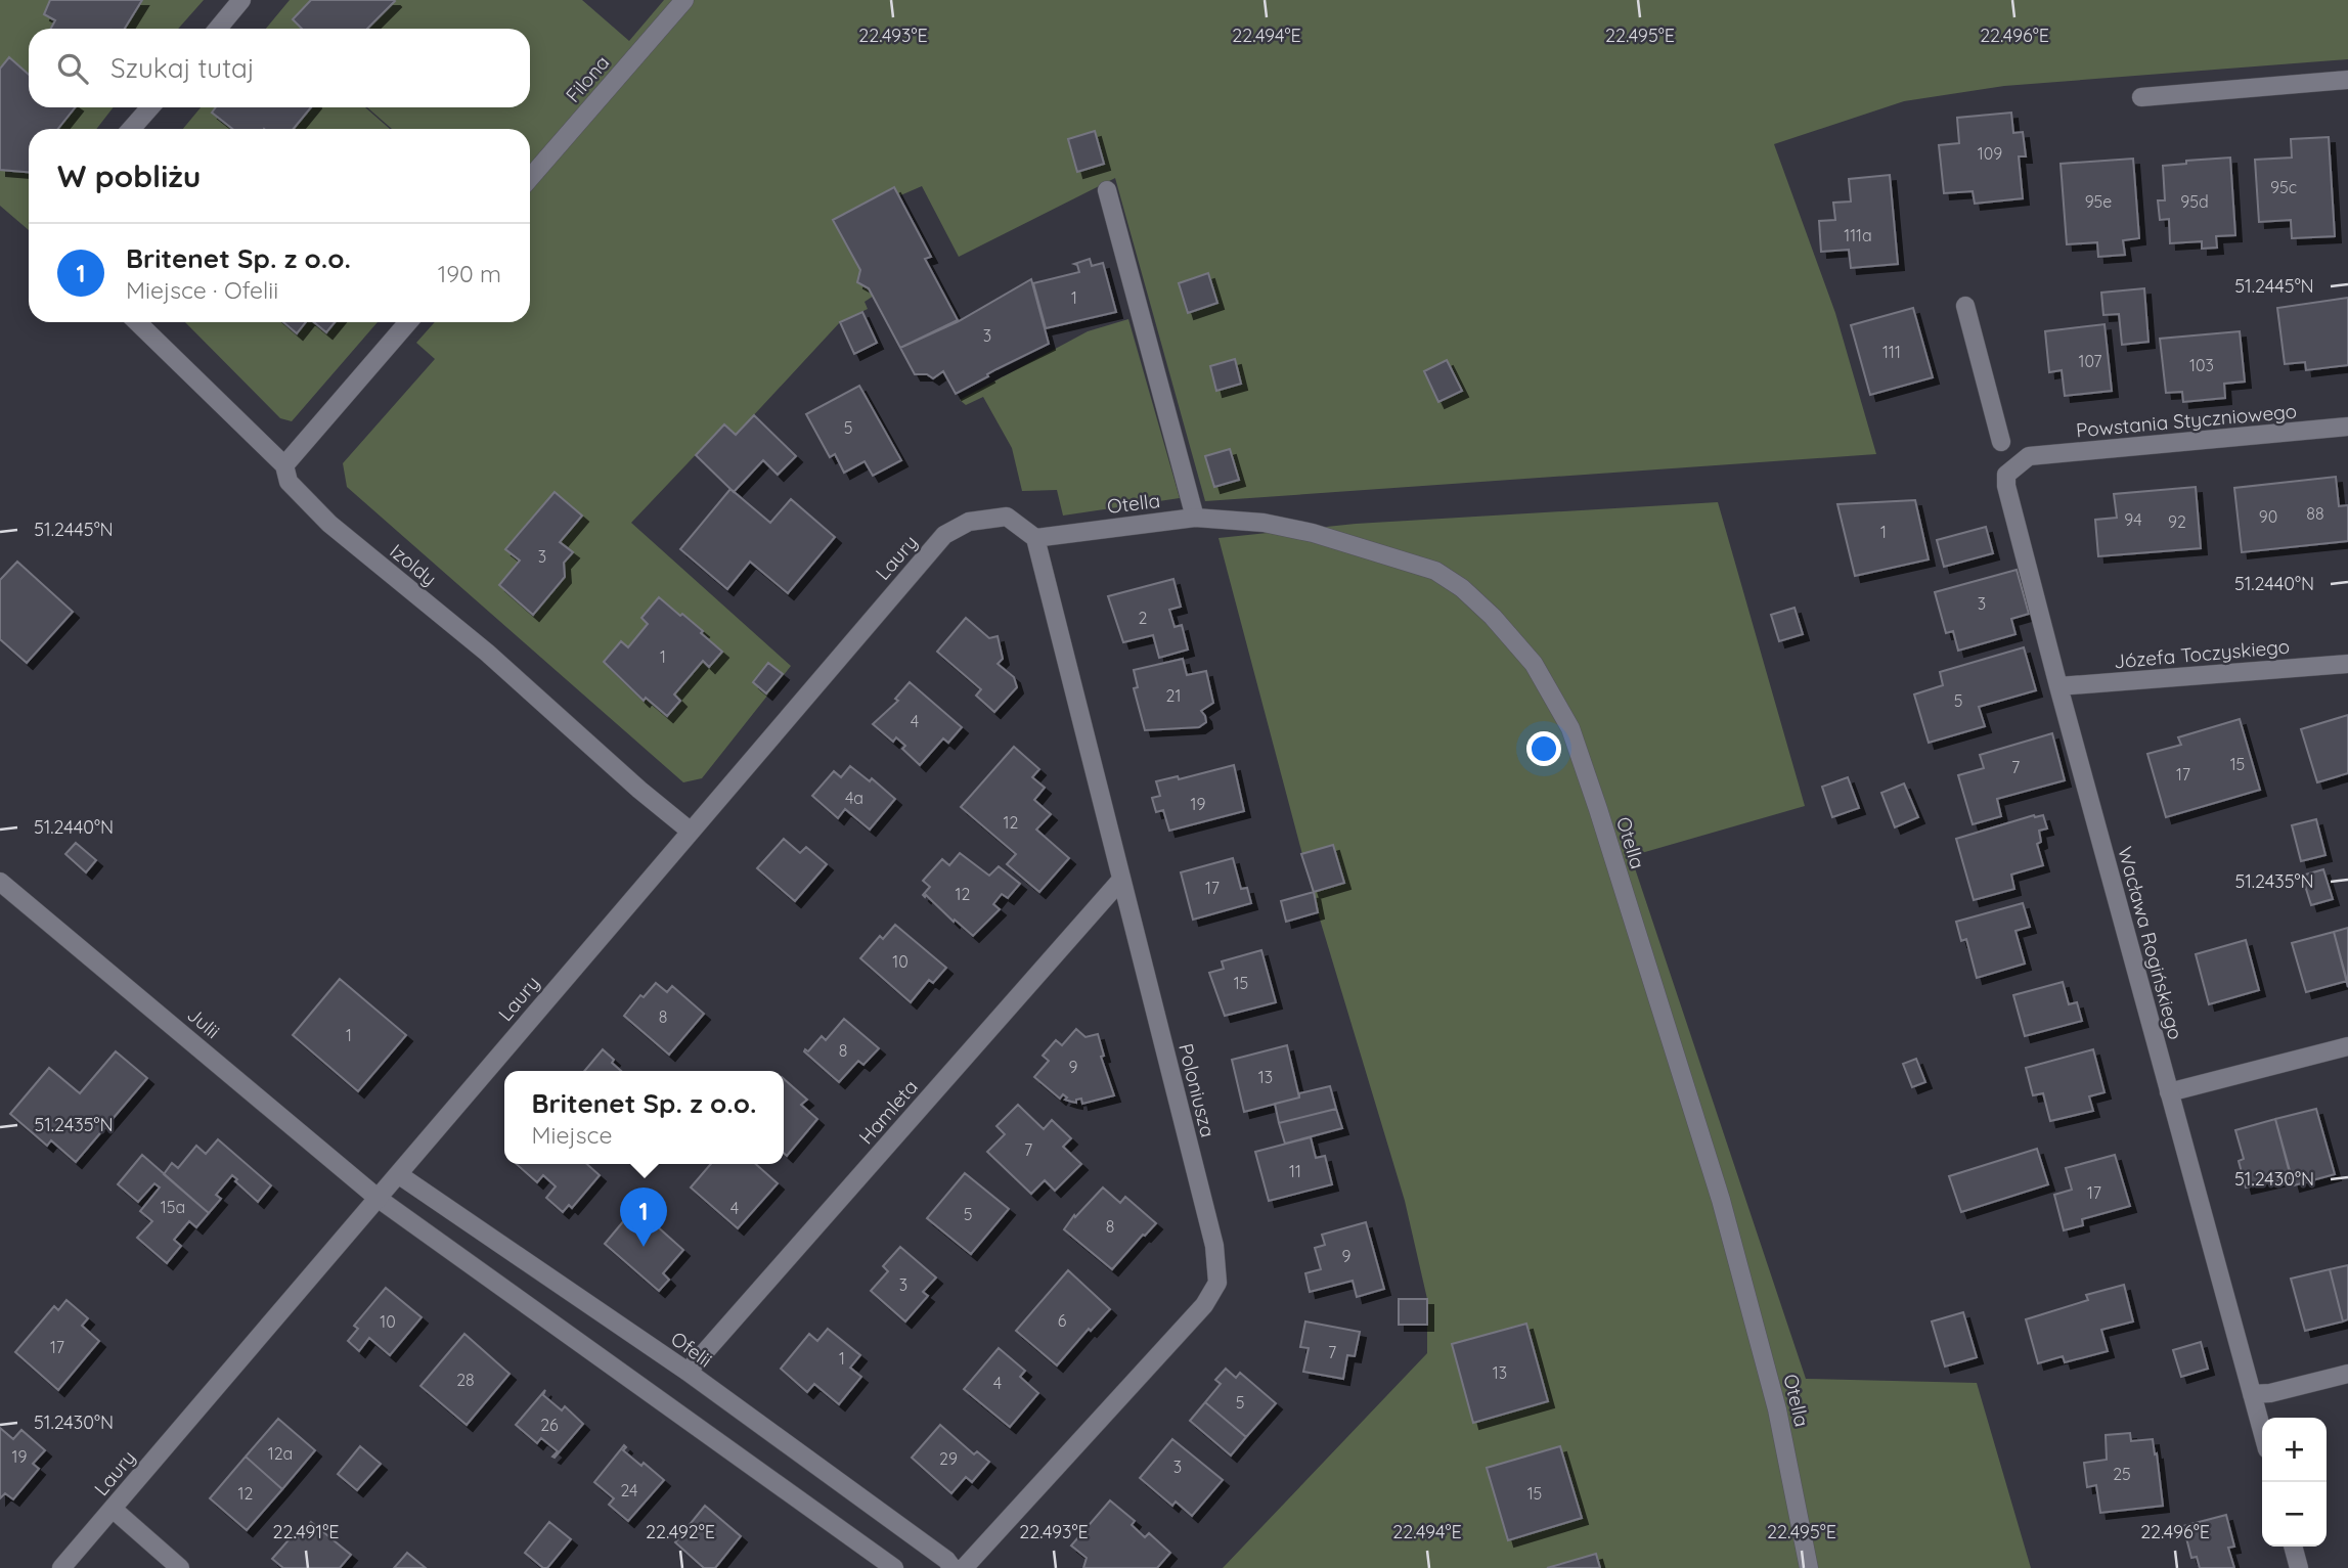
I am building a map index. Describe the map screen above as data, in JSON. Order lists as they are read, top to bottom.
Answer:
{
  "streets": {
    "street": [
      "Filona",
      "Powstania Styczniowego",
      "Otella",
      "Laury",
      "Izoldy",
      "Józefa Toczyskiego",
      "Wacława Rogińskiego",
      "Julii",
      "Poloniusza",
      "Hamleta",
      "Ofelii"
    ]
  },
  "crossings": [
    ["Powstania Styczniowego", "Wacława Rogińskiego"],
    ["Otella", "Laury"],
    ["Otella", "Poloniusza"],
    ["Laury", "Izoldy"],
    ["Laury", "Julii"],
    ["Laury", "Poloniusza"],
    ["Laury", "Ofelii"],
    ["Józefa Toczyskiego", "Wacława Rogińskiego"],
    ["Poloniusza", "Hamleta"],
    ["Hamleta", "Ofelii"]
  ],
  "house_numbers": [
    "109",
    "95c",
    "95e",
    "95d",
    "111a",
    "1",
    "3",
    "111",
    "107",
    "103",
    "5",
    "88",
    "90",
    "94",
    "92",
    "1",
    "3",
    "3",
    "2",
    "1",
    "21",
    "5",
    "4",
    "15",
    "7",
    "17",
    "4a",
    "19",
    "12",
    "17",
    "12",
    "10",
    "15",
    "8",
    "1",
    "8",
    "9",
    "13",
    "7",
    "11",
    "17",
    "15a",
    "4",
    "5",
    "8",
    "9",
    "3",
    "6",
    "10",
    "17",
    "7",
    "1",
    "13",
    "28",
    "4",
    "5",
    "26",
    "12a",
    "19",
    "29",
    "3",
    "25",
    "24",
    "12",
    "15"
  ],
  "page": {
    "search": "Szukaj tutaj",
    "heading": "W pobliżu",
    "list": [
      {
        "mark": "1",
        "name": "Britenet Sp. z o.o.",
        "note": "Miejsce · Ofelii",
        "value": "190 m"
      }
    ],
    "popup": ["Britenet Sp. z o.o.", "Miejsce"],
    "pins": "1",
    "map_buttons": ["+", "−"]
  },
  "coordinates": [
    "22.493°E",
    "22.494°E",
    "22.495°E",
    "22.496°E",
    "51.2445°N",
    "51.2440°N",
    "51.2435°N",
    "51.2430°N",
    "22.491°E",
    "22.492°E"
  ]
}
